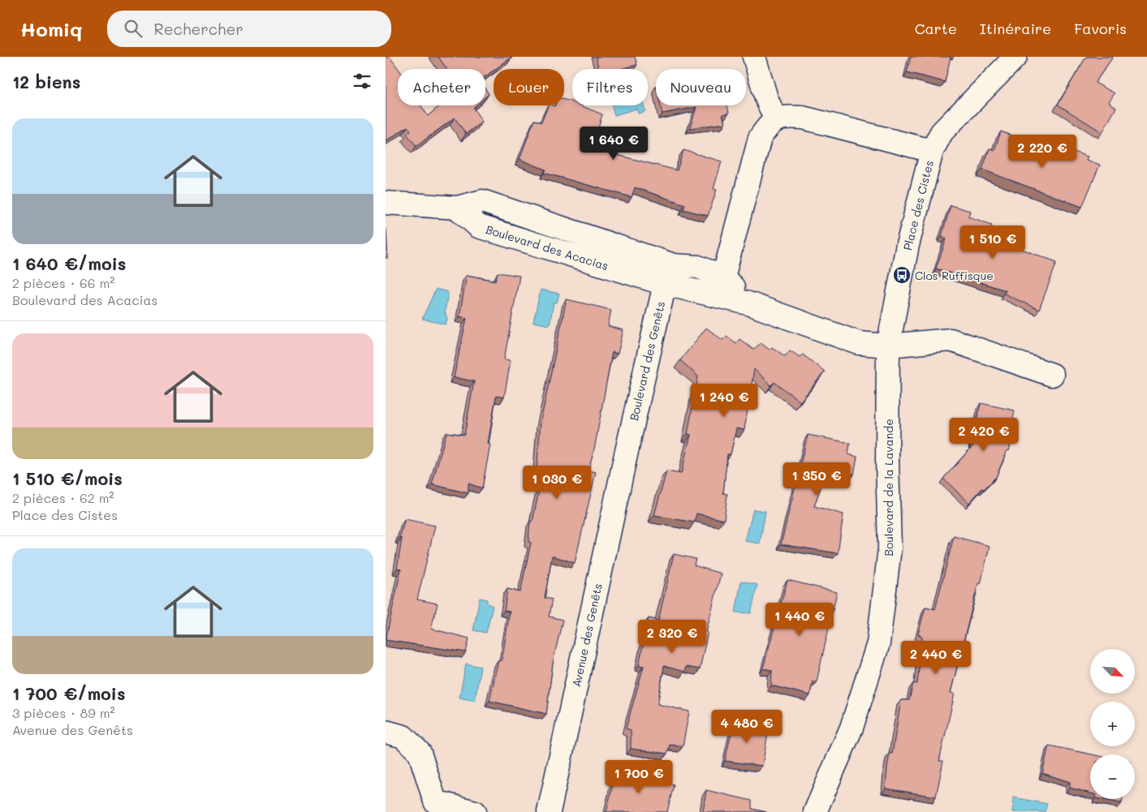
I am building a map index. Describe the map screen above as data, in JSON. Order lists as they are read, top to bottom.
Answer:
{
  "streets": {
    "street": [
      "Place des Cistes",
      "Boulevard des Acacias",
      "Boulevard des Genêts",
      "Boulevard de la Lavande",
      "Avenue des Genêts"
    ]
  },
  "crossings": [
    ["Place des Cistes", "Boulevard des Acacias"],
    ["Place des Cistes", "Boulevard de la Lavande"],
    ["Boulevard des Acacias", "Boulevard des Genêts"],
    ["Boulevard des Acacias", "Boulevard de la Lavande"],
    ["Boulevard des Genêts", "Avenue des Genêts"]
  ],
  "places": {
    "bus stop": ["Clos Ruffisque"]
  },
  "north": "bottom right",
  "page": {
    "header": "Homiq",
    "search": "Rechercher",
    "nav": ["Carte", "Itinéraire", "Favoris"],
    "heading": "12 biens",
    "chip": [
      "Acheter",
      "Louer",
      "Filtres",
      "Nouveau"
    ],
    "list": [
      {
        "name": "1 640 €/mois",
        "note": "2 pièces · 66 m² · Boulevard des Acacias"
      },
      {
        "name": "1 510 €/mois",
        "note": "2 pièces · 62 m² · Place des Cistes"
      },
      {
        "name": "1 700 €/mois",
        "note": "3 pièces · 89 m² · Avenue des Genêts"
      }
    ],
    "price": [
      "1 640 €",
      "2 220 €",
      "1 510 €",
      "1 240 €",
      "2 420 €",
      "1 350 €",
      "1 030 €",
      "1 440 €",
      "2 320 €",
      "2 440 €",
      "4 480 €",
      "1 700 €"
    ],
    "map_buttons": ["+", "−"]
  }
}
